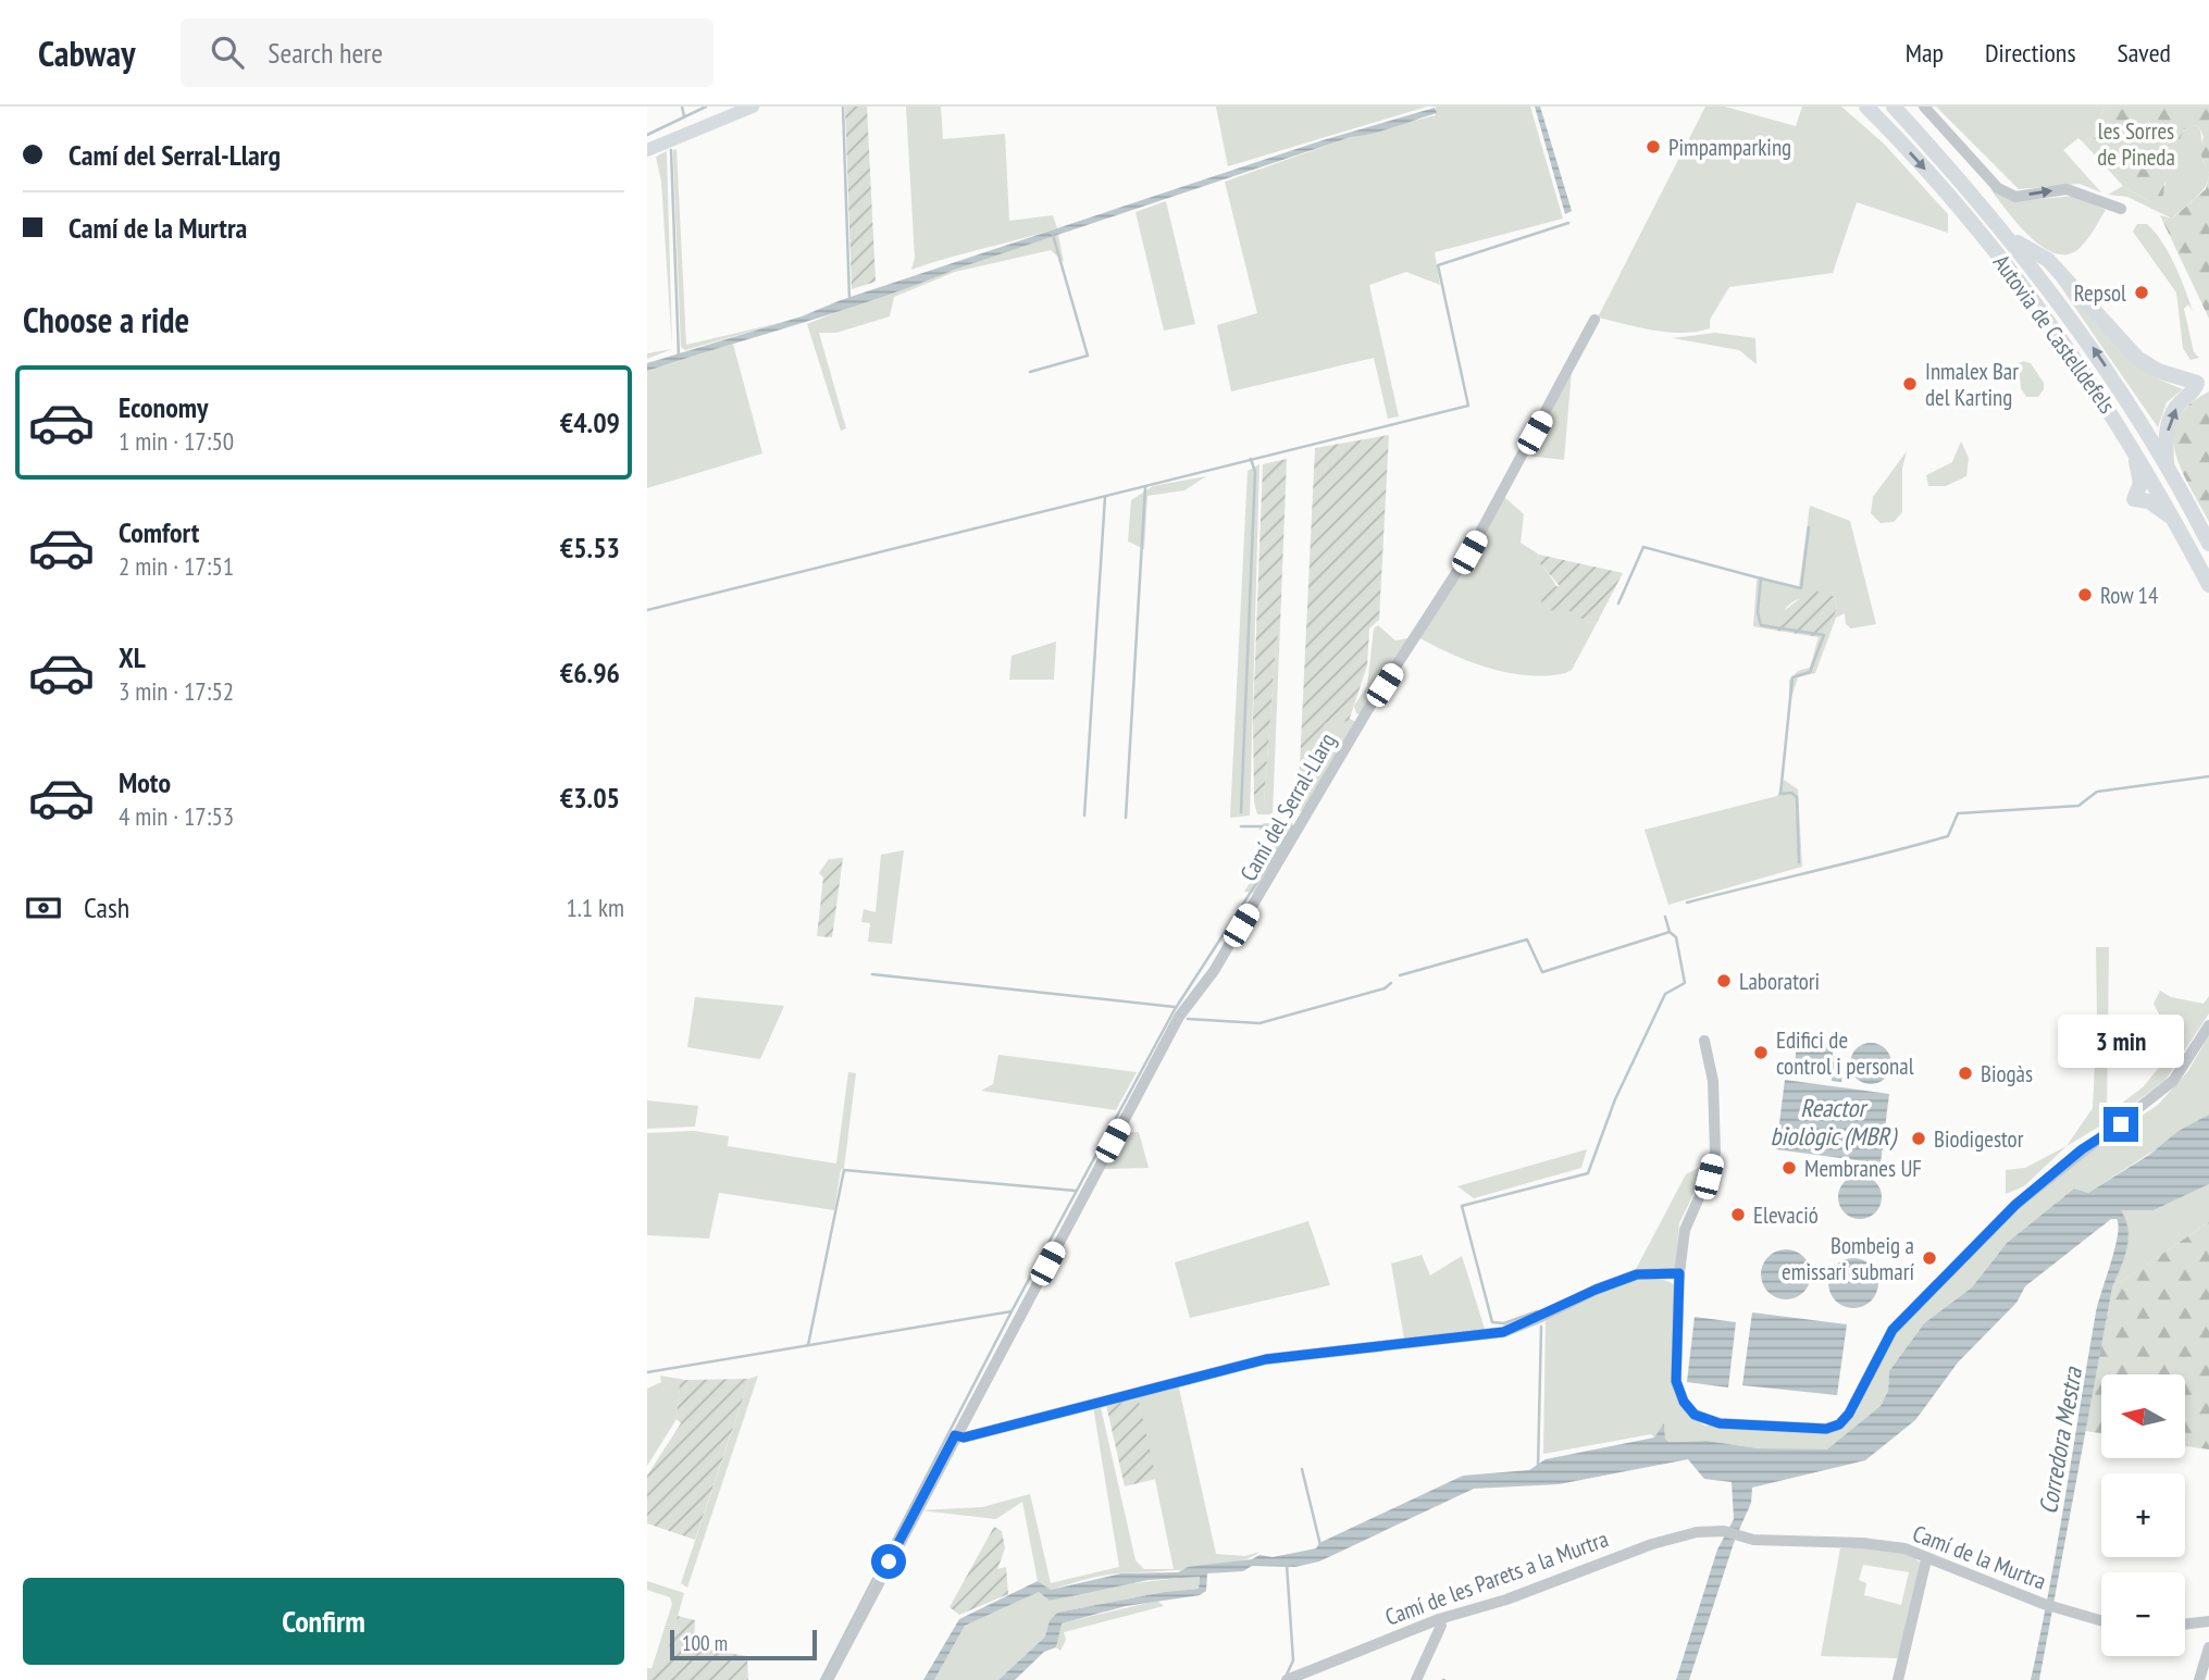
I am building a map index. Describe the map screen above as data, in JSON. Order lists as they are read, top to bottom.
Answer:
{
  "streets": {
    "highway": ["Autovia de Castelldefels"],
    "street": ["Camí del Serral-Llarg", "Camí de la Murtra", "Camí de les Parets a la Murtra"]
  },
  "crossings": [
    ["Camí de la Murtra", "Camí de les Parets a la Murtra"]
  ],
  "water": ["Reactor biològic (MBR)", "Corredora Mestra"],
  "parks": ["les Sorres de Pineda"],
  "places": [
    "Pimpamparking",
    "Repsol",
    "Inmalex Bar del Karting",
    "Row 14",
    "Laboratori",
    "Edifici de control i personal",
    "Biogàs",
    "Biodigestor",
    "Membranes UF",
    "Elevació",
    "Bombeig a emissari submarí"
  ],
  "scale_bar": "100 m",
  "north": "left",
  "page": {
    "header": "Cabway",
    "search": "Search here",
    "nav": ["Map", "Directions", "Saved"],
    "banner": ["Camí del Serral-Llarg", "Camí de la Murtra"],
    "heading": "Choose a ride",
    "list": [
      {
        "name": "Economy",
        "note": "1 min · 17:50",
        "value": "€4.09"
      },
      {
        "name": "Comfort",
        "note": "2 min · 17:51",
        "value": "€5.53"
      },
      {
        "name": "XL",
        "note": "3 min · 17:52",
        "value": "€6.96"
      },
      {
        "name": "Moto",
        "note": "4 min · 17:53",
        "value": "€3.05"
      }
    ],
    "pay": ["Cash", "1.1 km"],
    "bubble": "3 min",
    "map_buttons": ["+", "−"],
    "buttons": "Confirm",
    "scale": "100 m"
  }
}
